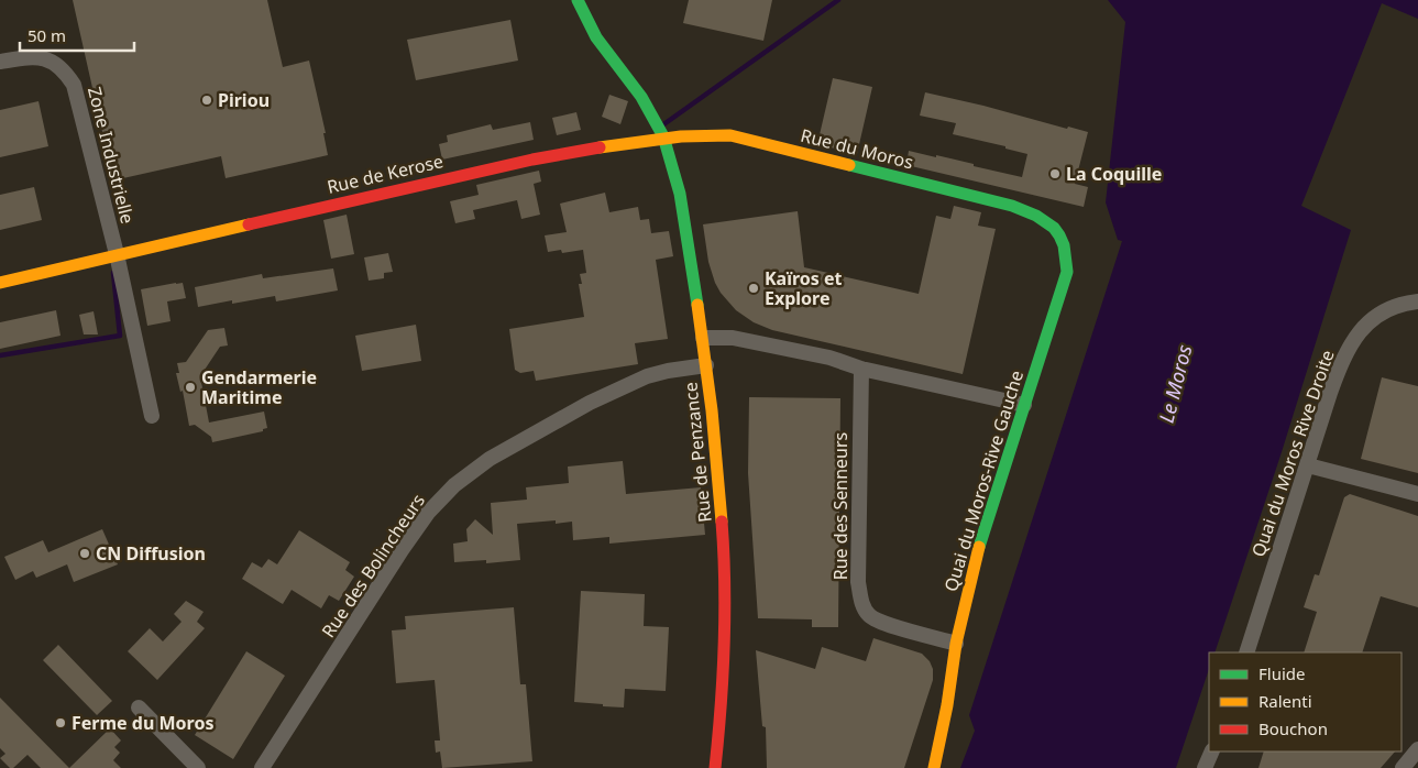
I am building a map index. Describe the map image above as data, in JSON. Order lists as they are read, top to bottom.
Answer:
{
  "streets": {
    "street": [
      "Rue du Moros",
      "Zone Industrielle",
      "Rue de Kerose",
      "Rue de Penzance",
      "Quai du Moros Rive Droite",
      "Quai du Moros-Rive Gauche",
      "Rue des Senneurs",
      "Rue des Bolincheurs"
    ]
  },
  "crossings": [
    ["Rue du Moros", "Rue de Kerose"],
    ["Rue du Moros", "Rue de Penzance"],
    ["Rue du Moros", "Quai du Moros-Rive Gauche"],
    ["Zone Industrielle", "Rue de Kerose"],
    ["Rue de Kerose", "Rue de Penzance"],
    ["Rue de Penzance", "Rue des Bolincheurs"],
    ["Quai du Moros-Rive Gauche", "Rue des Senneurs"]
  ],
  "water": ["Le Moros"],
  "places": [
    "Piriou",
    "La Coquille",
    "Kaïros et Explore",
    "Gendarmerie Maritime",
    "CN Diffusion",
    "Ferme du Moros"
  ],
  "legend": ["Fluide", "Ralenti", "Bouchon"],
  "scale_bar": "50 m"
}
